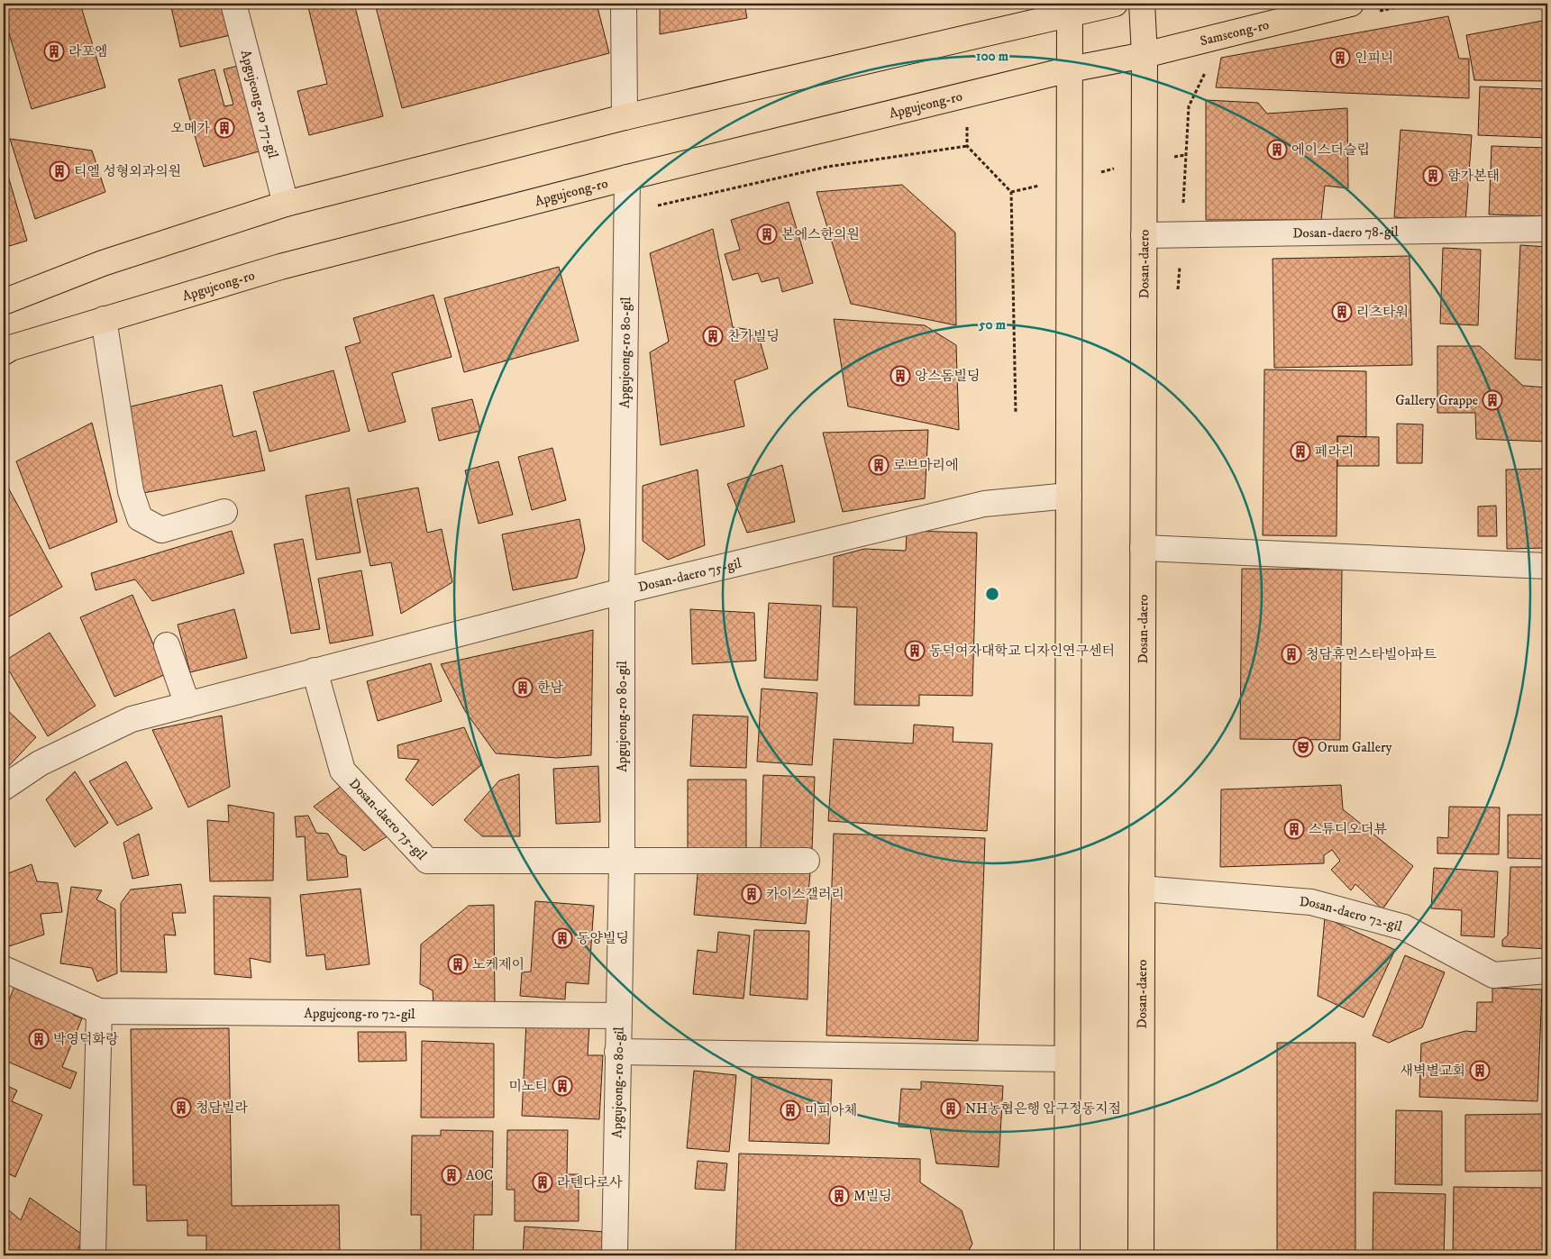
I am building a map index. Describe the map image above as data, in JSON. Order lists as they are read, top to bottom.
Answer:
{
  "streets": {
    "main road": ["Samseong-ro", "Apgujeong-ro", "Dosan-daero"],
    "street": [
      "Apgujeong-ro 77-gil",
      "Dosan-daero 78-gil",
      "Apgujeong-ro 80-gil",
      "Dosan-daero 75-gil",
      "Dosan-daero 72-gil",
      "Apgujeong-ro 72-gil"
    ]
  },
  "crossings": [
    ["Samseong-ro", "Apgujeong-ro"],
    ["Samseong-ro", "Dosan-daero"],
    ["Apgujeong-ro", "Dosan-daero"],
    ["Apgujeong-ro", "Apgujeong-ro 80-gil"],
    ["Dosan-daero 78-gil", "Dosan-daero"],
    ["Dosan-daero", "Dosan-daero 72-gil"],
    ["Apgujeong-ro 80-gil", "Dosan-daero 75-gil"],
    ["Apgujeong-ro 80-gil", "Apgujeong-ro 72-gil"]
  ],
  "places": {
    "building": [
      "라포엠",
      "인피니",
      "오메가",
      "에이스더슬립",
      "티엘 성형외과의원",
      "함가본태",
      "본에스한의원",
      "리츠타워",
      "찬가빌딩",
      "앙스돔빌딩",
      "Gallery Grappe",
      "페라리",
      "로브마리에",
      "동덕여자대학교 디자인연구센터",
      "청담휴먼스타빌아파트",
      "한남",
      "스튜디오더뷰",
      "카이스갤러리",
      "동양빌딩",
      "노케제이",
      "박영덕화랑",
      "새벽별교회",
      "미노티",
      "청담빌라",
      "NH농협은행 압구정동지점",
      "미피아체",
      "AOC",
      "라텐다로사",
      "M빌딩"
    ],
    "theatre": ["Orum Gallery"]
  },
  "rings": ["100 m", "50 m"]
}
